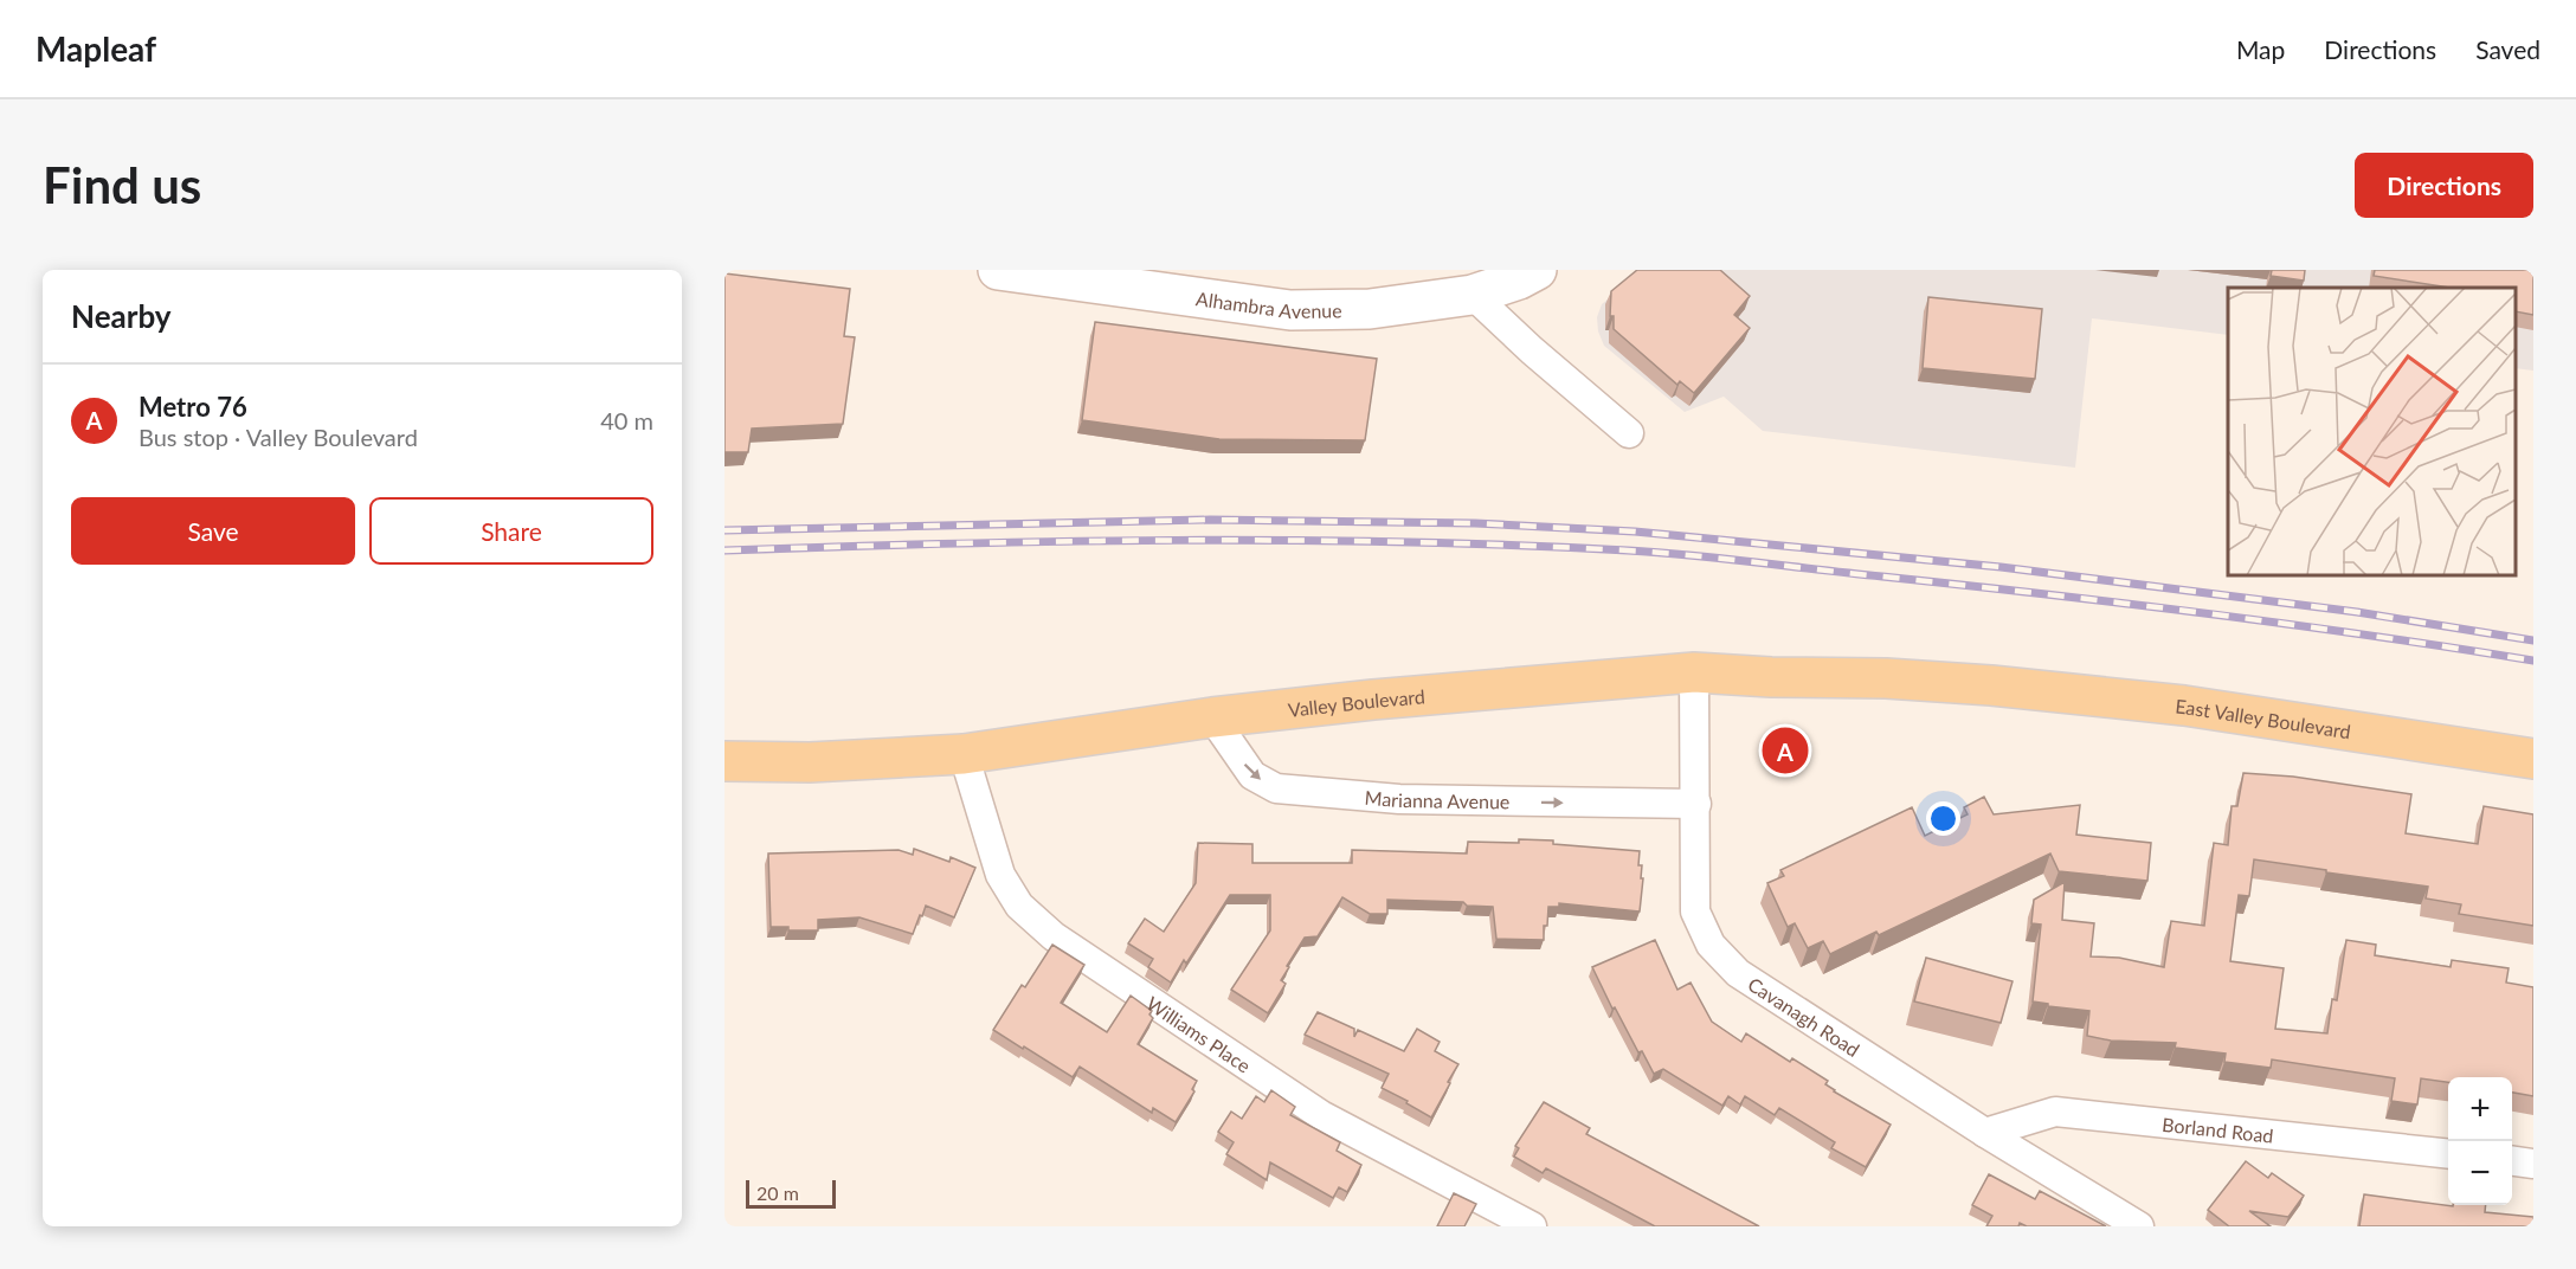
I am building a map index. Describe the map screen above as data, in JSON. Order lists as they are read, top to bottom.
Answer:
{
  "streets": {
    "main road": ["Alhambra Avenue", "Valley Boulevard", "East Valley Boulevard"],
    "street": [
      "Marianna Avenue",
      "Cavanagh Road",
      "Williams Place",
      "Borland Road"
    ]
  },
  "crossings": [
    ["Valley Boulevard", "East Valley Boulevard"],
    ["Valley Boulevard", "Marianna Avenue"],
    ["Valley Boulevard", "Cavanagh Road"],
    ["Valley Boulevard", "Williams Place"],
    ["Marianna Avenue", "Cavanagh Road"],
    ["Cavanagh Road", "Borland Road"]
  ],
  "one_way": ["Marianna Avenue"],
  "scale_bar": "20 m",
  "page": {
    "header": "Mapleaf",
    "nav": ["Map", "Directions", "Saved"],
    "buttons": [
      "Directions",
      ["Save", "Share"]
    ],
    "title": "Find us",
    "heading": "Nearby",
    "list": [
      {
        "mark": "A",
        "name": "Metro 76",
        "note": "Bus stop · Valley Boulevard",
        "value": "40 m"
      }
    ],
    "pins": "A",
    "map_buttons": ["+", "−"],
    "scale": "20 m"
  }
}
